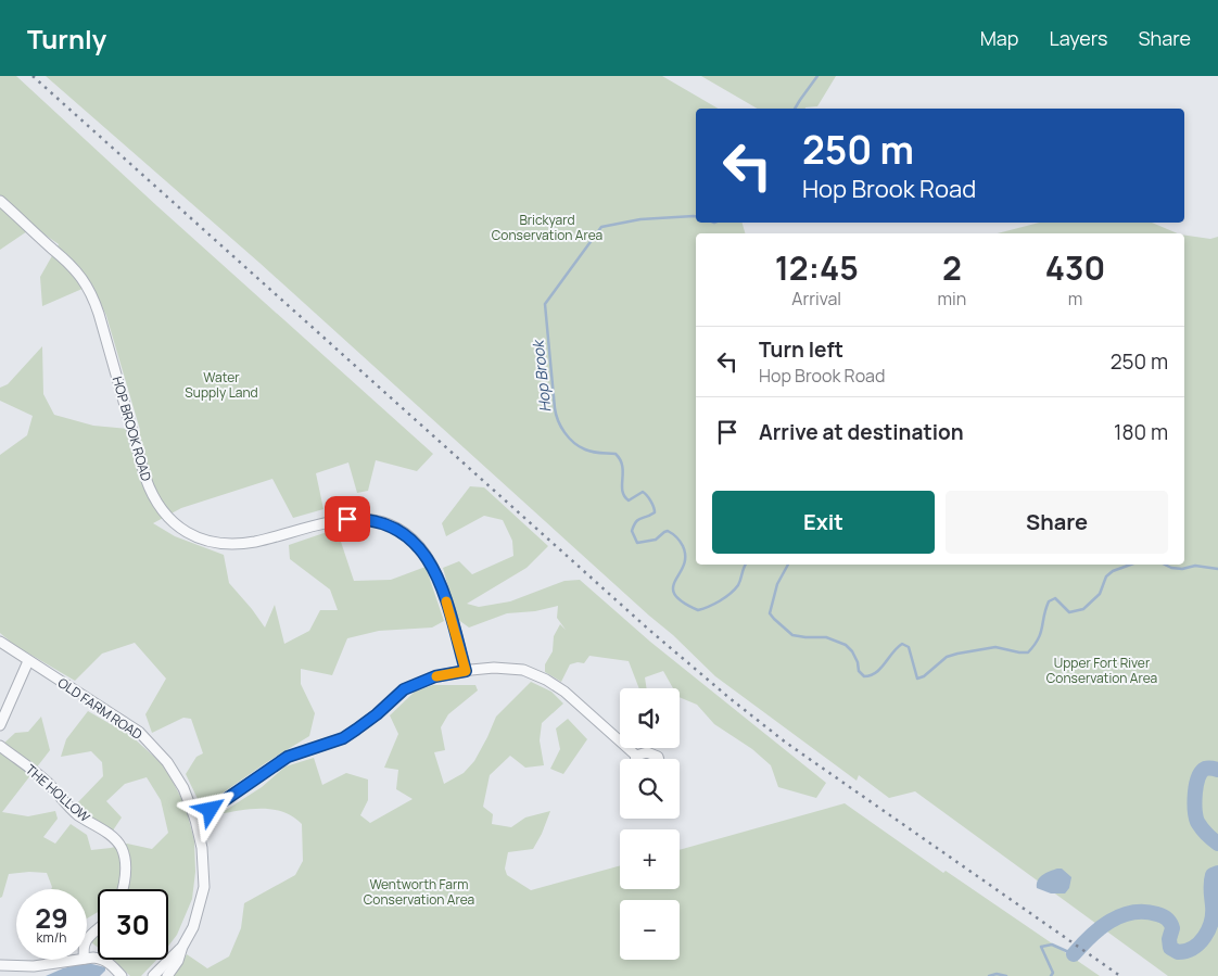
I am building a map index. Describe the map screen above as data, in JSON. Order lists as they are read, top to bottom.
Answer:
{
  "streets": {
    "street": ["HOP BROOK ROAD", "OLD FARM ROAD", "THE HOLLOW"]
  },
  "water": ["Hop Brook"],
  "parks": [
    "Brickyard Conservation Area",
    "Water Supply Land",
    "Upper Fort River Conservation Area",
    "Wentworth Farm Conservation Area"
  ],
  "page": {
    "header": "Turnly",
    "nav": ["Map", "Layers", "Share"],
    "turn": ["250 m", "Hop Brook Road"],
    "eta": [
      "12:45",
      "Arrival",
      "2",
      "min",
      "430",
      "m"
    ],
    "list": [
      {
        "name": "Turn left",
        "note": "Hop Brook Road",
        "value": "250 m"
      },
      {
        "name": "Arrive at destination",
        "value": "180 m"
      }
    ],
    "buttons": ["Exit", "Share"],
    "map_buttons": ["+", "−"],
    "speed": "29 km/h",
    "limit": "30"
  }
}
